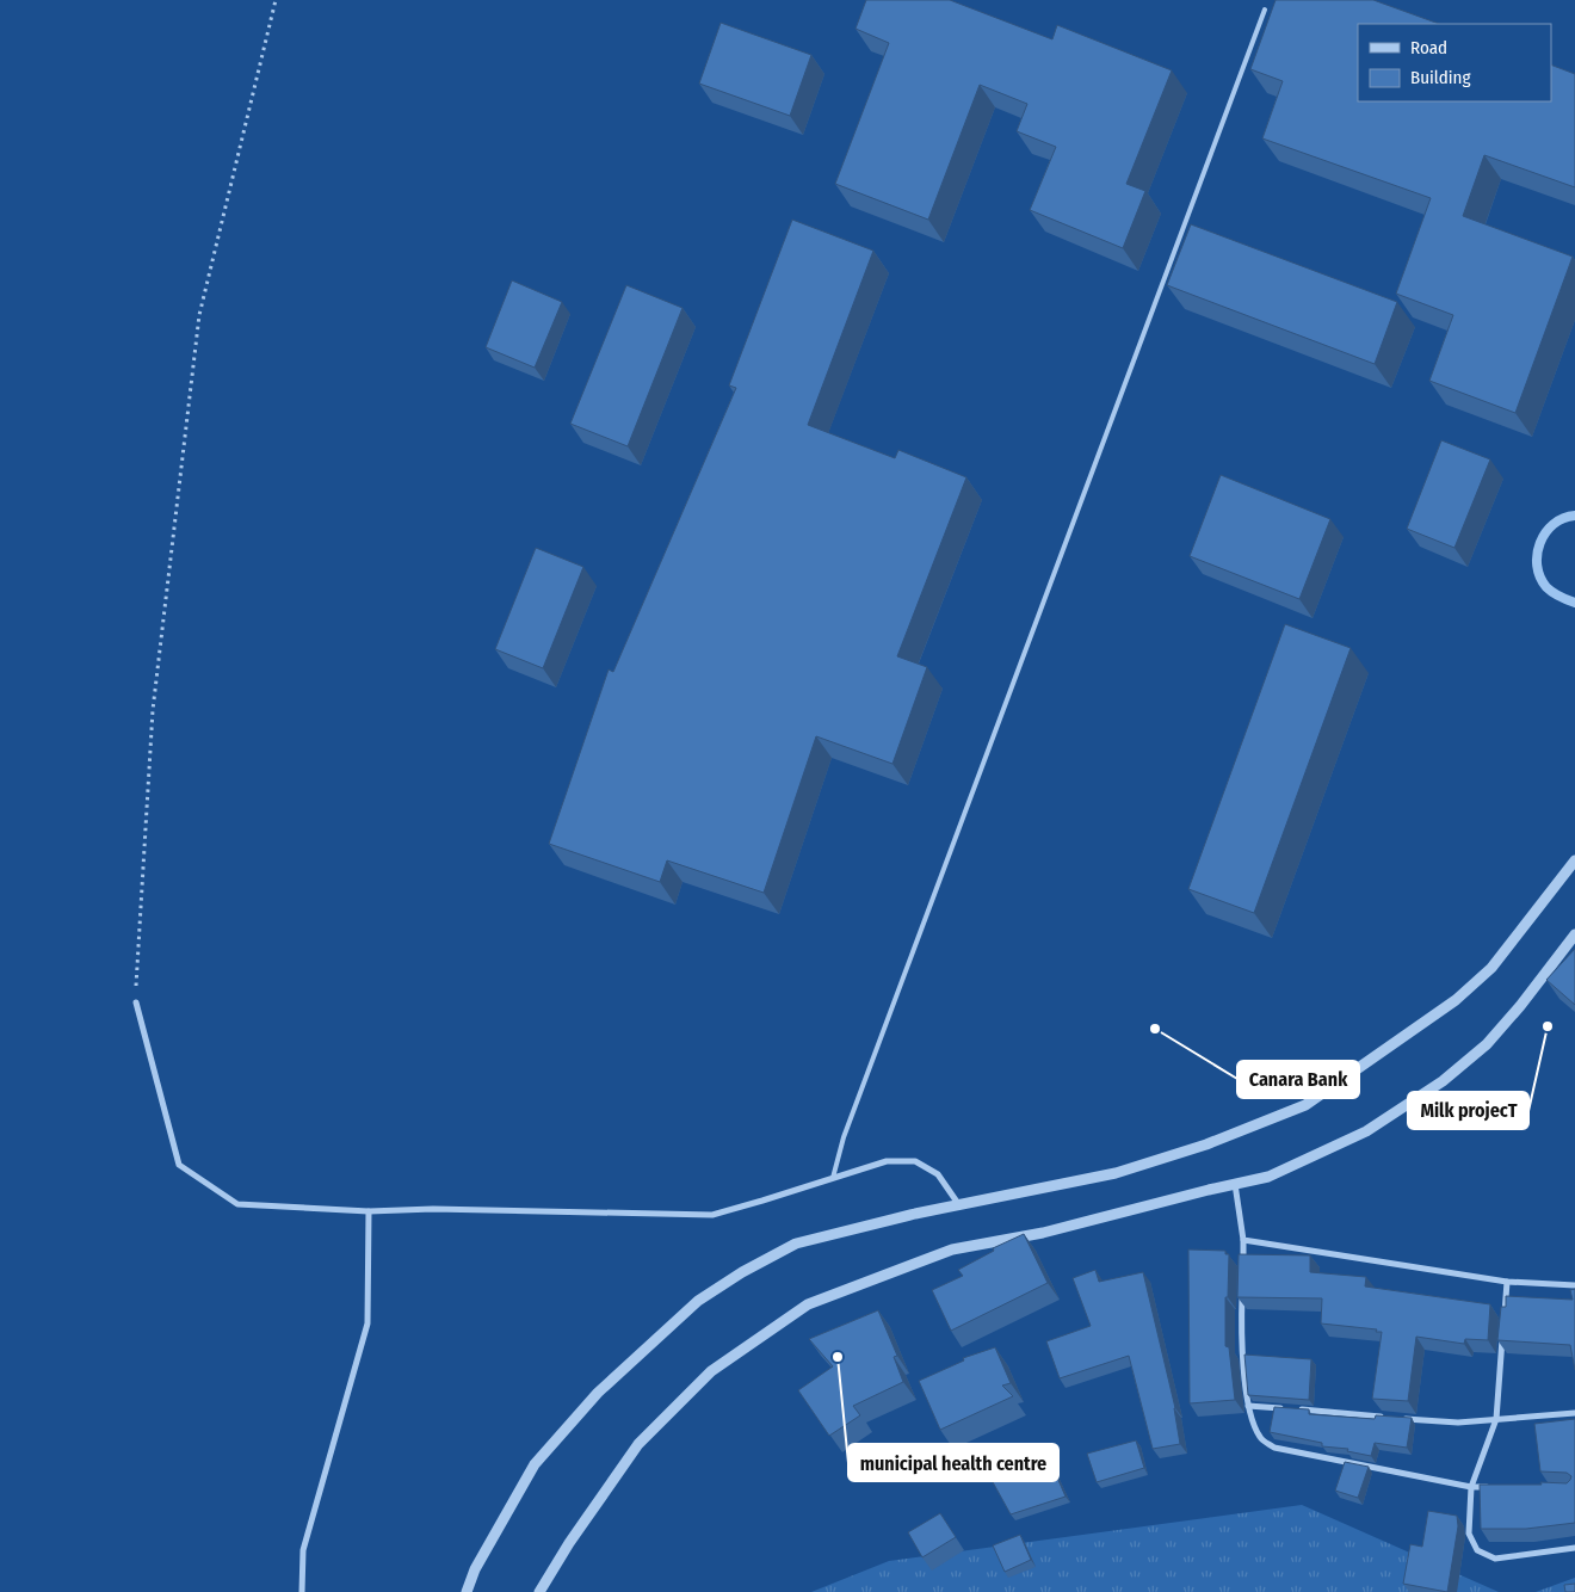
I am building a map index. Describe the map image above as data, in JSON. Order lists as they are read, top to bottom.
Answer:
{
  "places": ["Milk projecT", "Canara Bank", "municipal health centre"],
  "legend": ["Road", "Building"]
}
